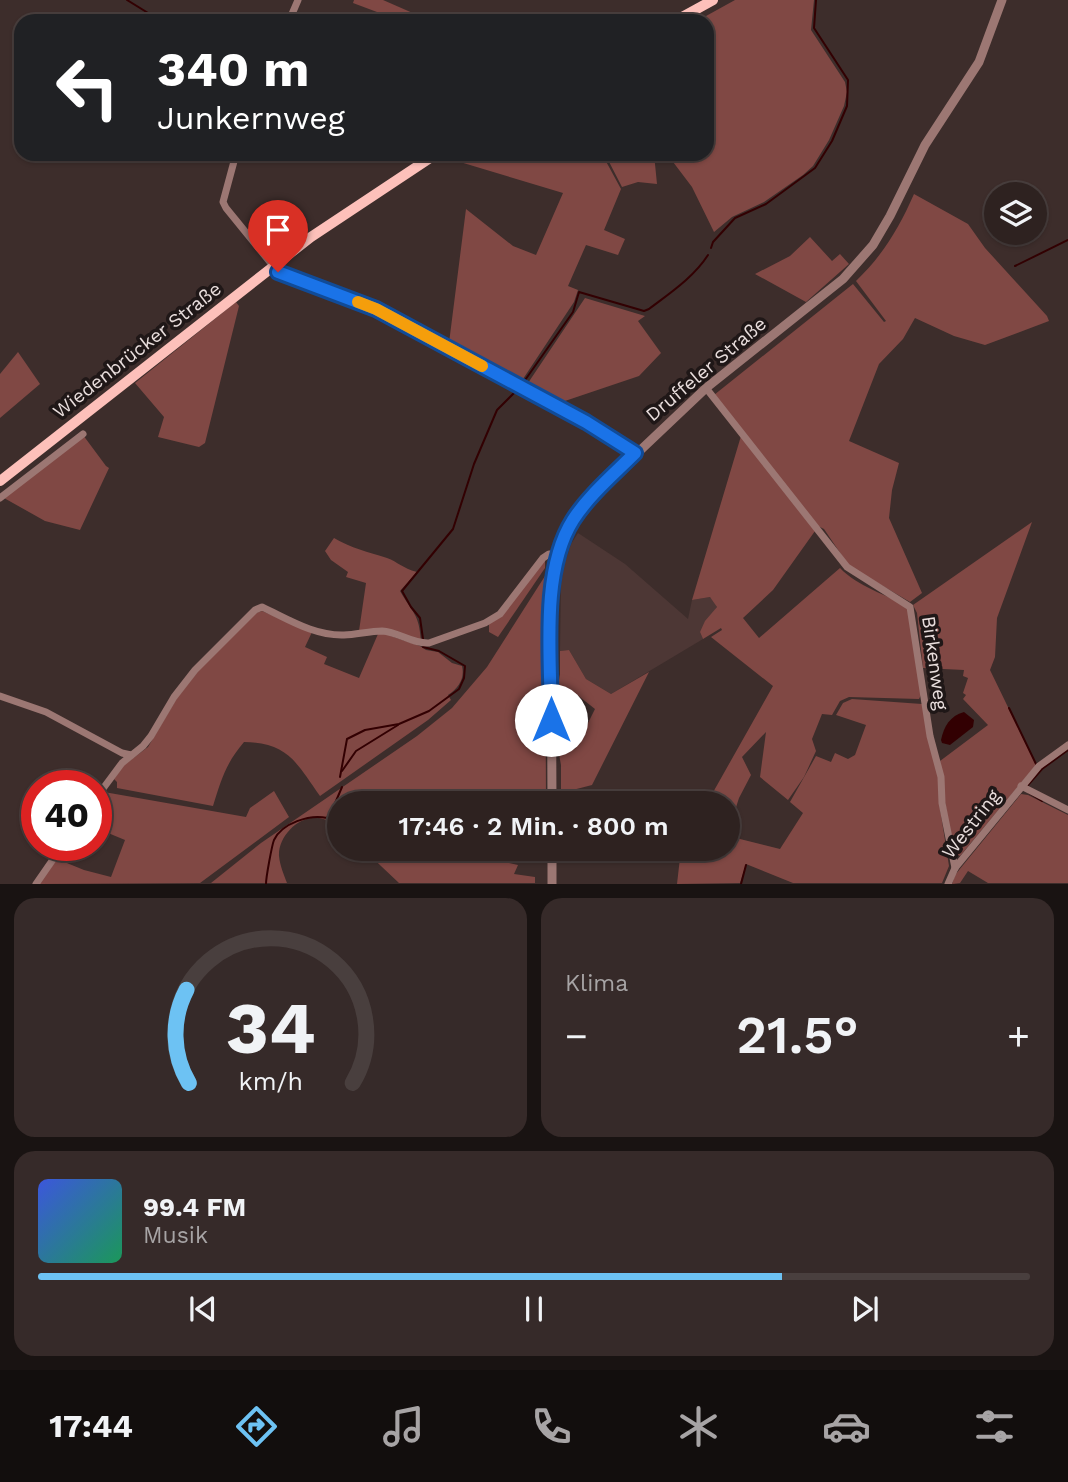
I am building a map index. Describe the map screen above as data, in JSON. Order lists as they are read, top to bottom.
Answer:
{
  "streets": {
    "main road": ["Wiedenbrücker Straße"],
    "street": ["Druffeler Straße", "Birkenweg", "Westring"]
  },
  "crossings": [
    ["Druffeler Straße", "Birkenweg"],
    ["Birkenweg", "Westring"]
  ],
  "page": {
    "turn": ["340 m", "Junkernweg"],
    "limit": "40",
    "trip": "17:46 · 2 Min. · 800 m",
    "tile": "Klima",
    "heat": ["−", "21.5°", "+"],
    "song": ["99.4 FM", "Musik"],
    "tabs": "17:44",
    "gauge": ["34", "km/h"]
  }
}
